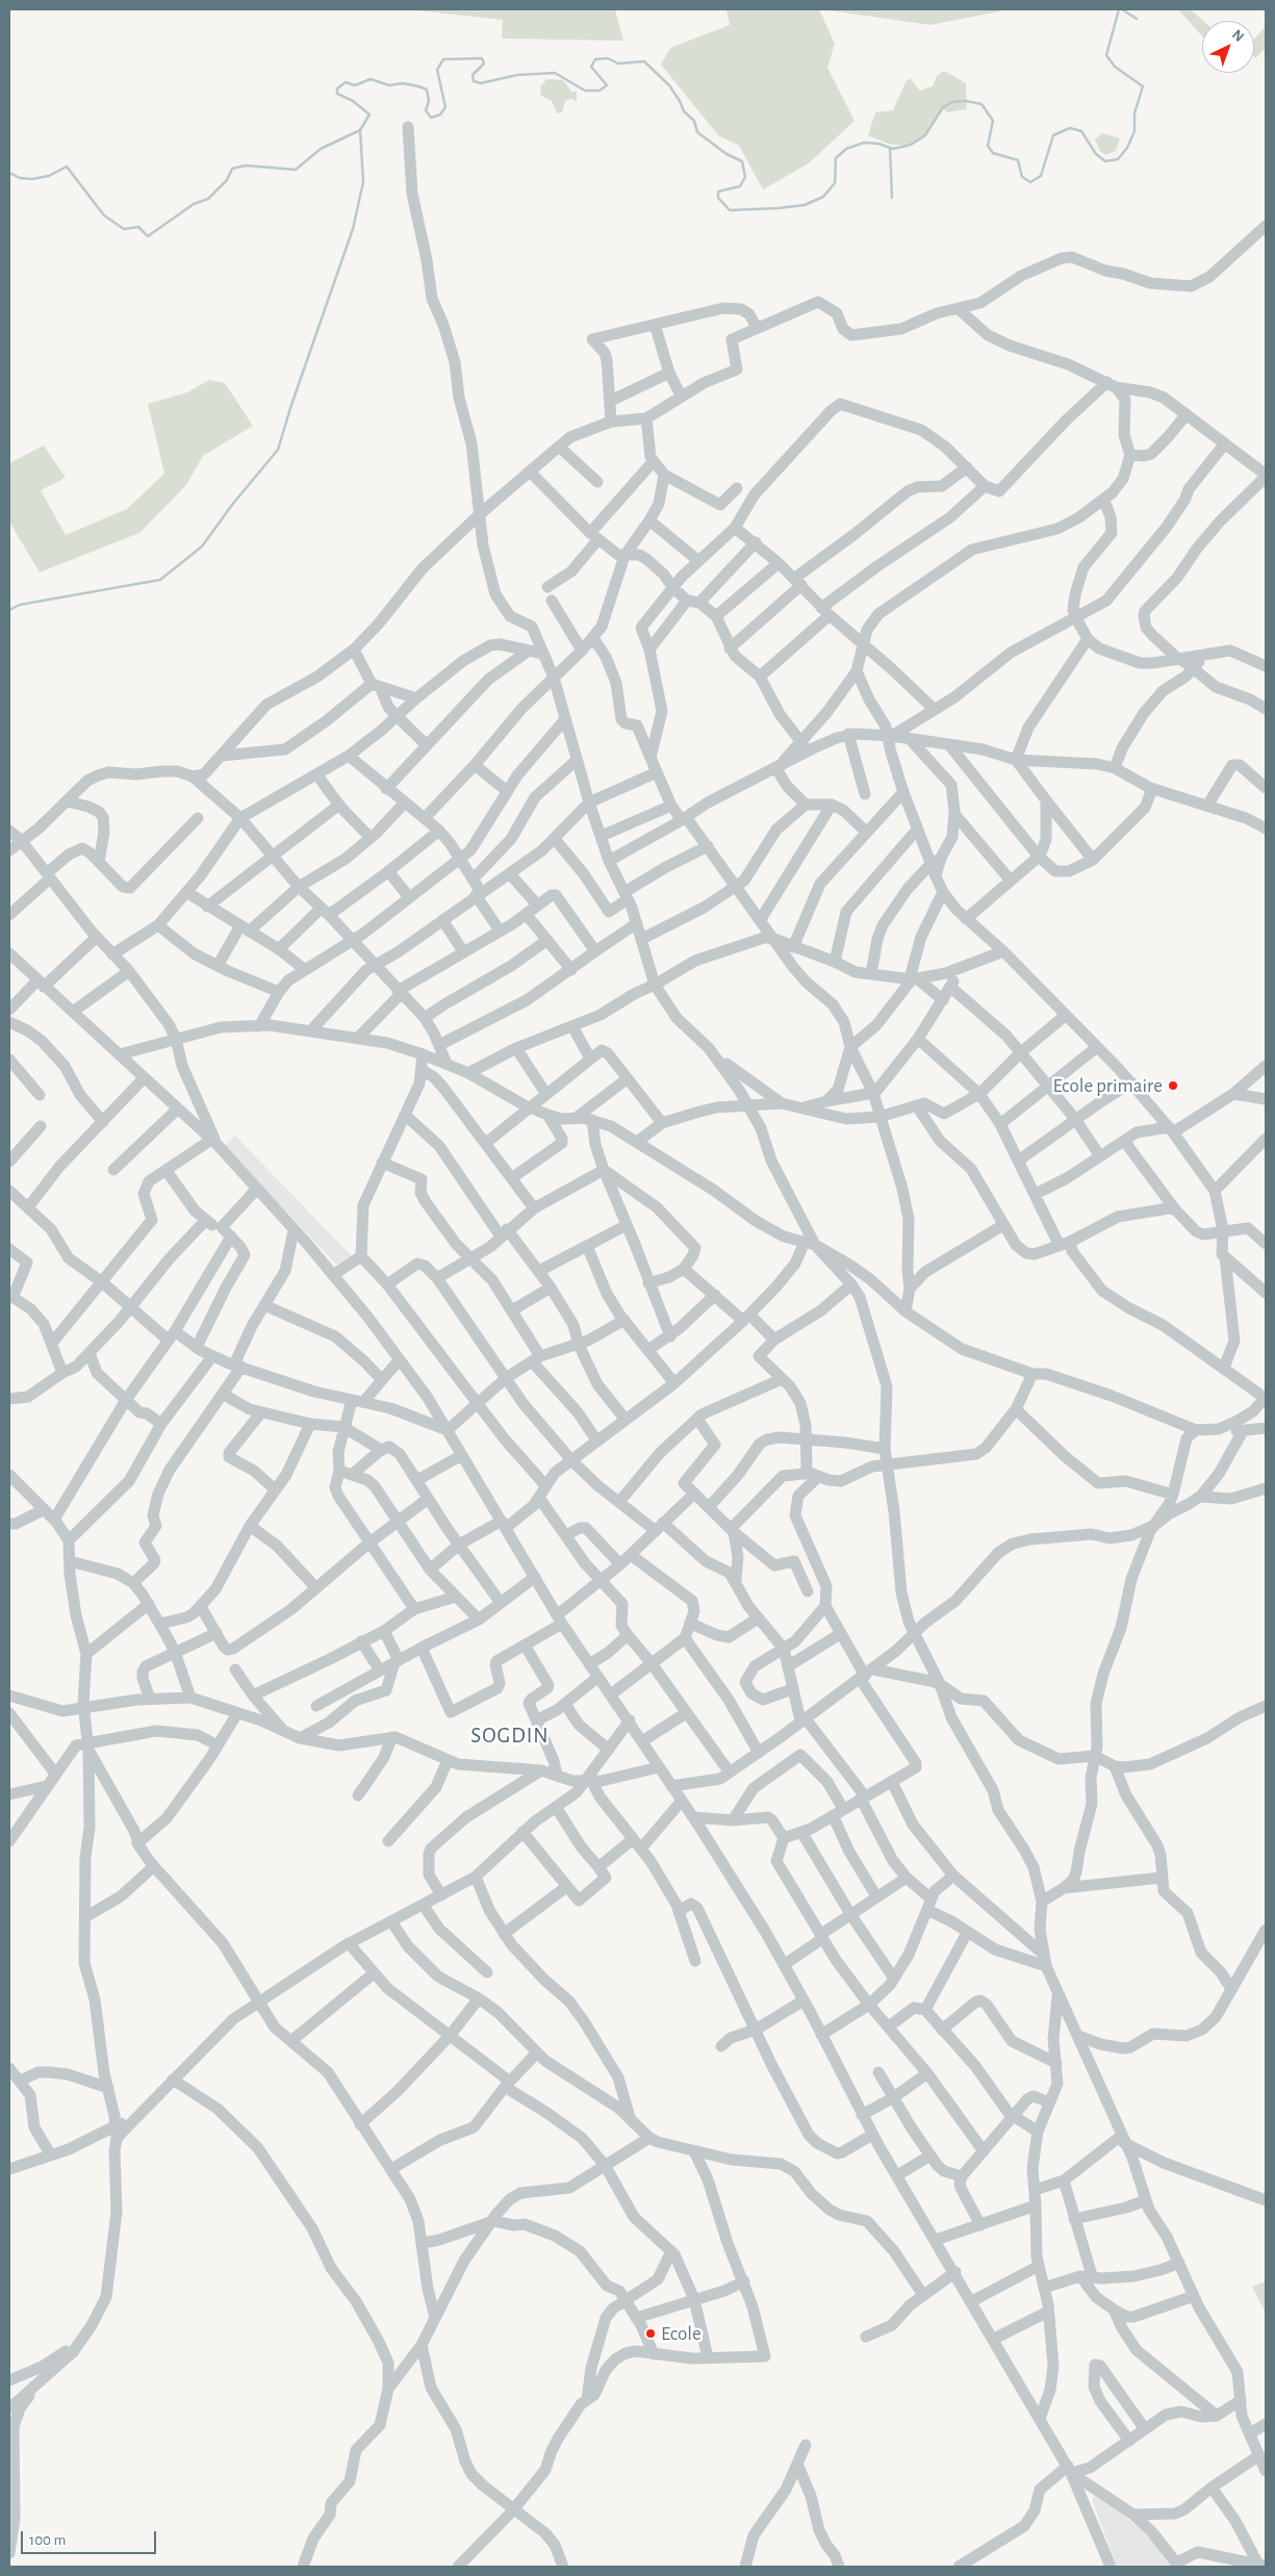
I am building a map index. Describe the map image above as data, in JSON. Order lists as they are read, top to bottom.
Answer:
{
  "districts": ["SOGDIN"],
  "places": ["Ecole primaire", "Ecole"],
  "scale_bar": "100 m",
  "north": "top right"
}
